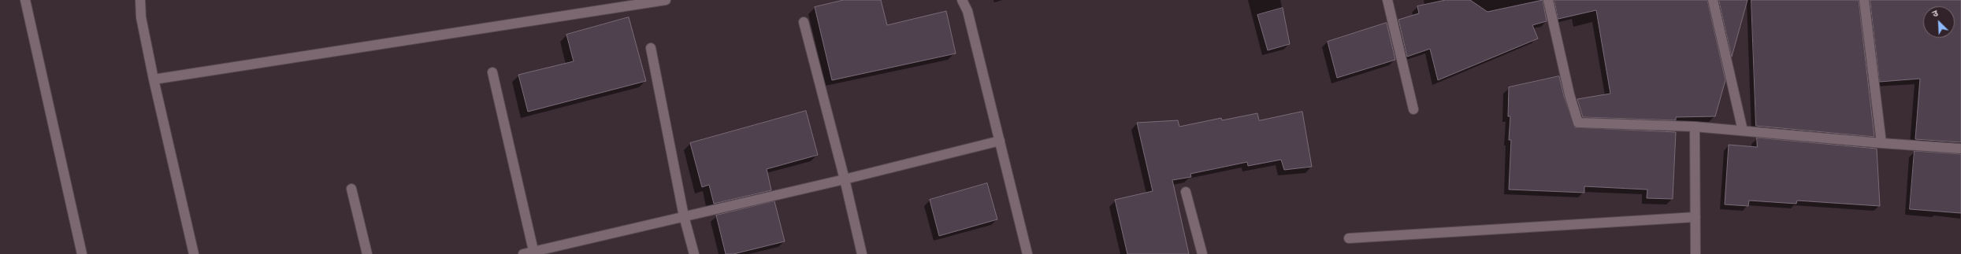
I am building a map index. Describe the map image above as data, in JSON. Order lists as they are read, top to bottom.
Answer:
{
  "north": "top left"
}
